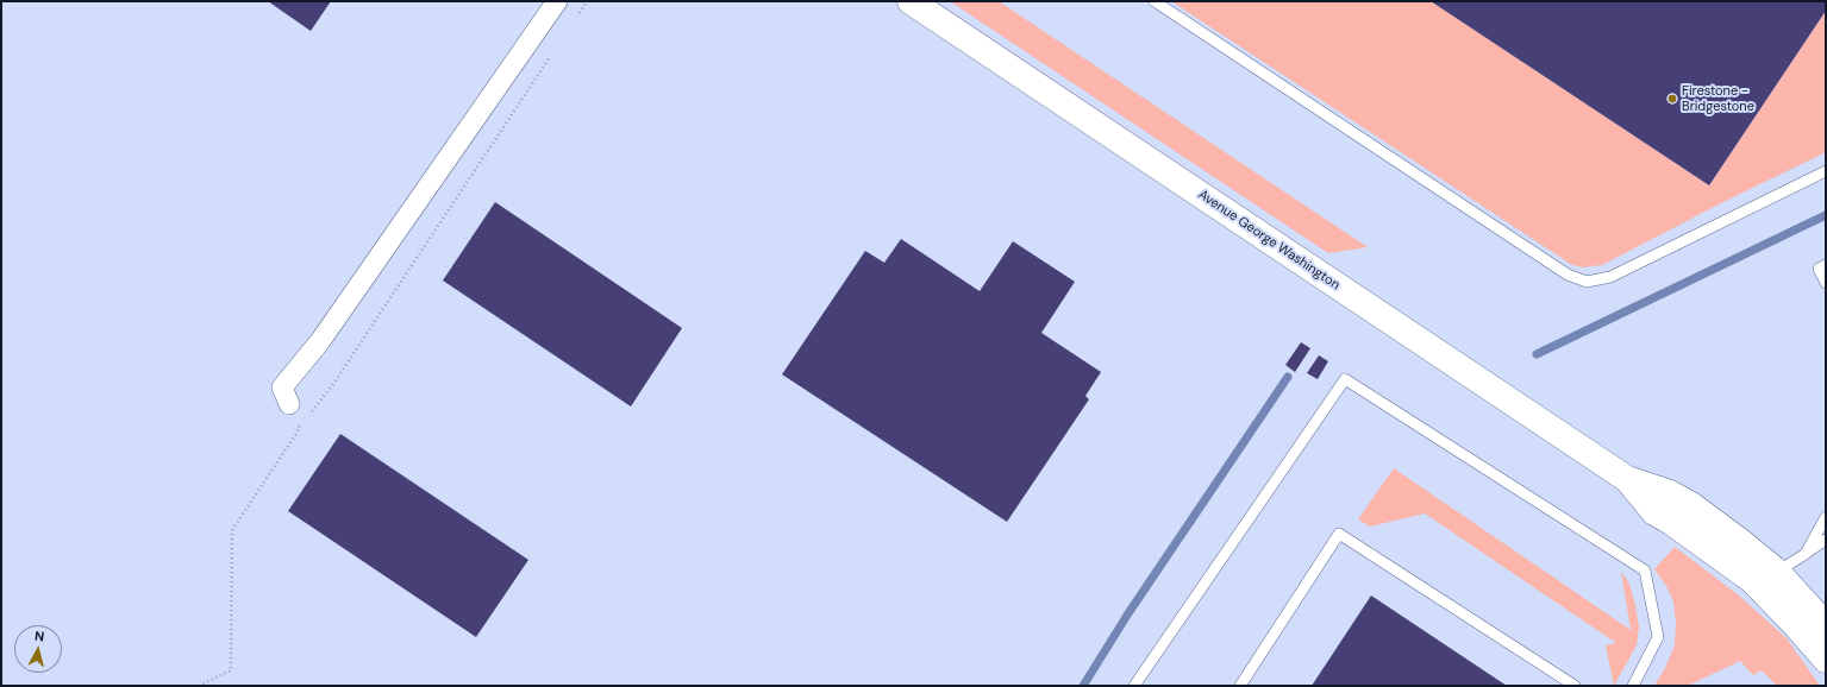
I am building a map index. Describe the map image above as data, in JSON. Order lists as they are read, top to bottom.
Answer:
{
  "streets": {
    "main road": ["Avenue George Washington"]
  },
  "places": ["Firestone - Bridgestone"],
  "north": "top"
}
